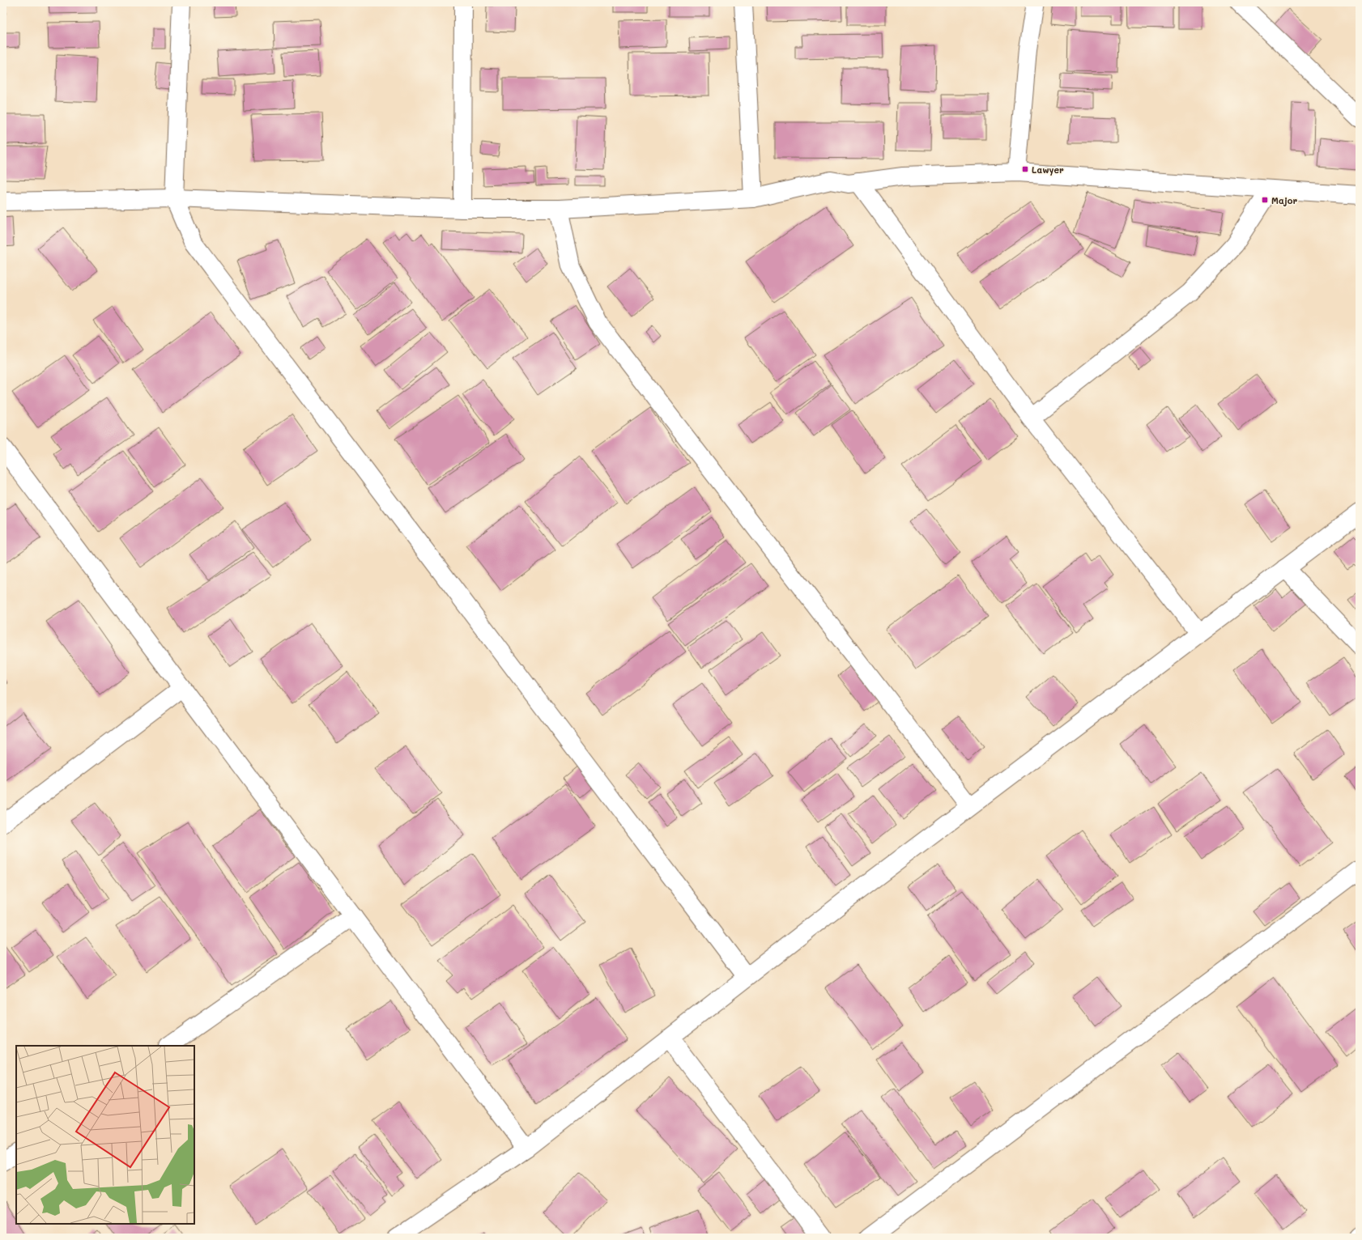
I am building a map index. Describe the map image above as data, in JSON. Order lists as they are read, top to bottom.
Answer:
{
  "places": {
    "transit": ["Lawyer", "Major"]
  }
}
